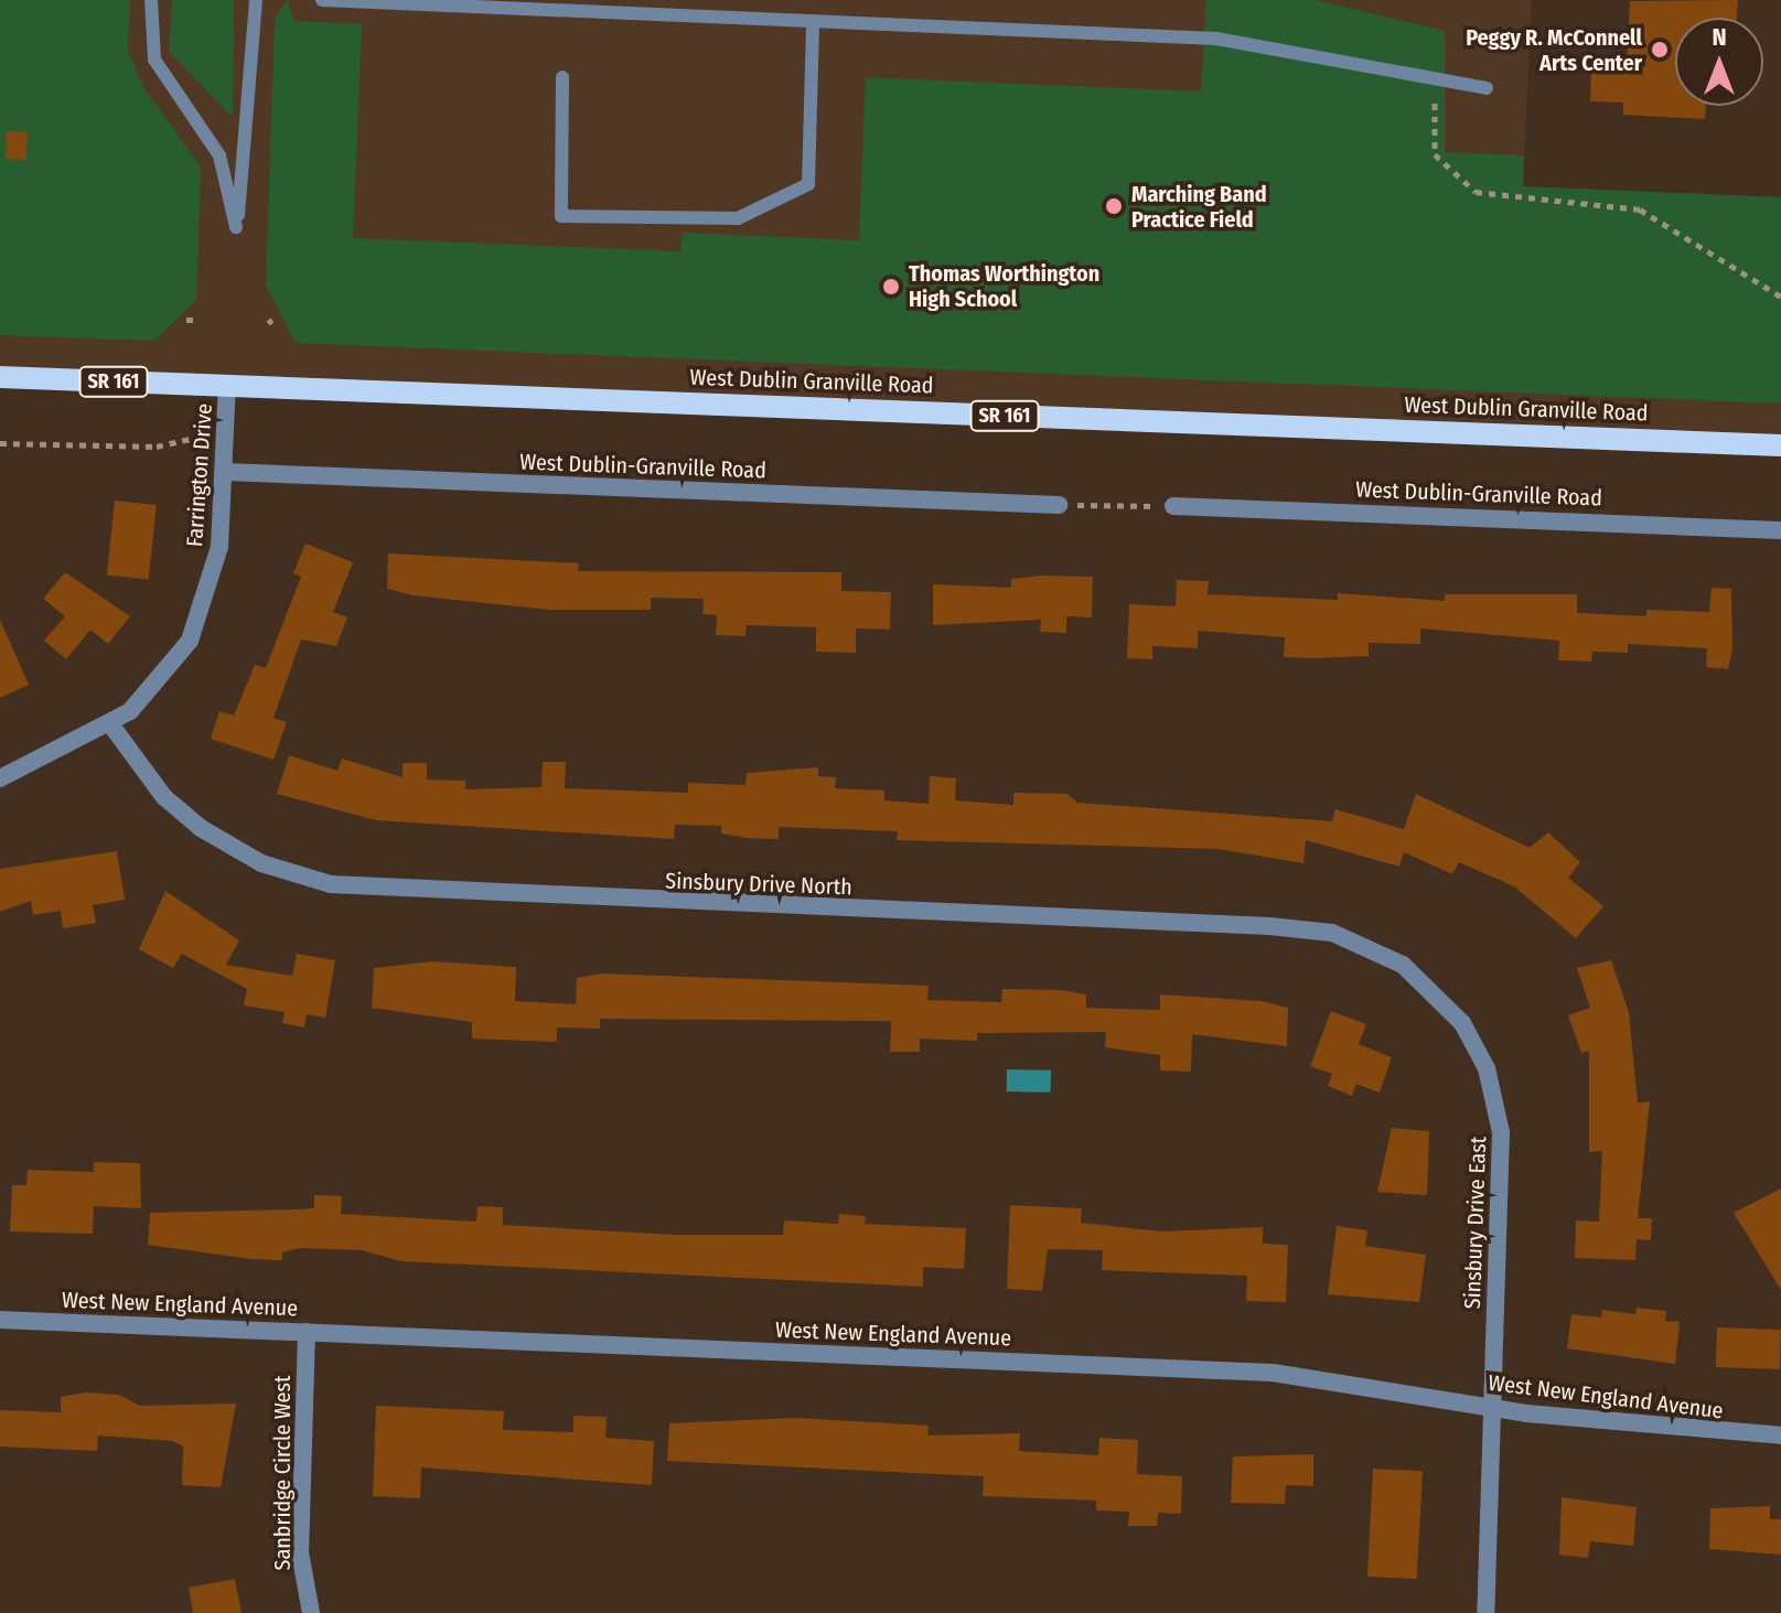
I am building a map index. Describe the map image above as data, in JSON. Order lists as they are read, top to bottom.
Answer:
{
  "streets": {
    "main road": ["SR 161", "West Dublin Granville Road"],
    "street": [
      "West Dublin-Granville Road",
      "Farrington Drive",
      "Sinsbury Drive North",
      "Sinsbury Drive East",
      "West New England Avenue",
      "Sanbridge Circle West"
    ]
  },
  "crossings": [
    ["West Dublin Granville Road", "Farrington Drive"],
    ["West Dublin-Granville Road", "Farrington Drive"],
    ["Farrington Drive", "Sinsbury Drive North"],
    ["Sinsbury Drive North", "Sinsbury Drive East"],
    ["Sinsbury Drive East", "West New England Avenue"],
    ["West New England Avenue", "Sanbridge Circle West"]
  ],
  "places": ["Peggy R. McConnell Arts Center", "Marching Band Practice Field", "Thomas Worthington High School"],
  "north": "top"
}
